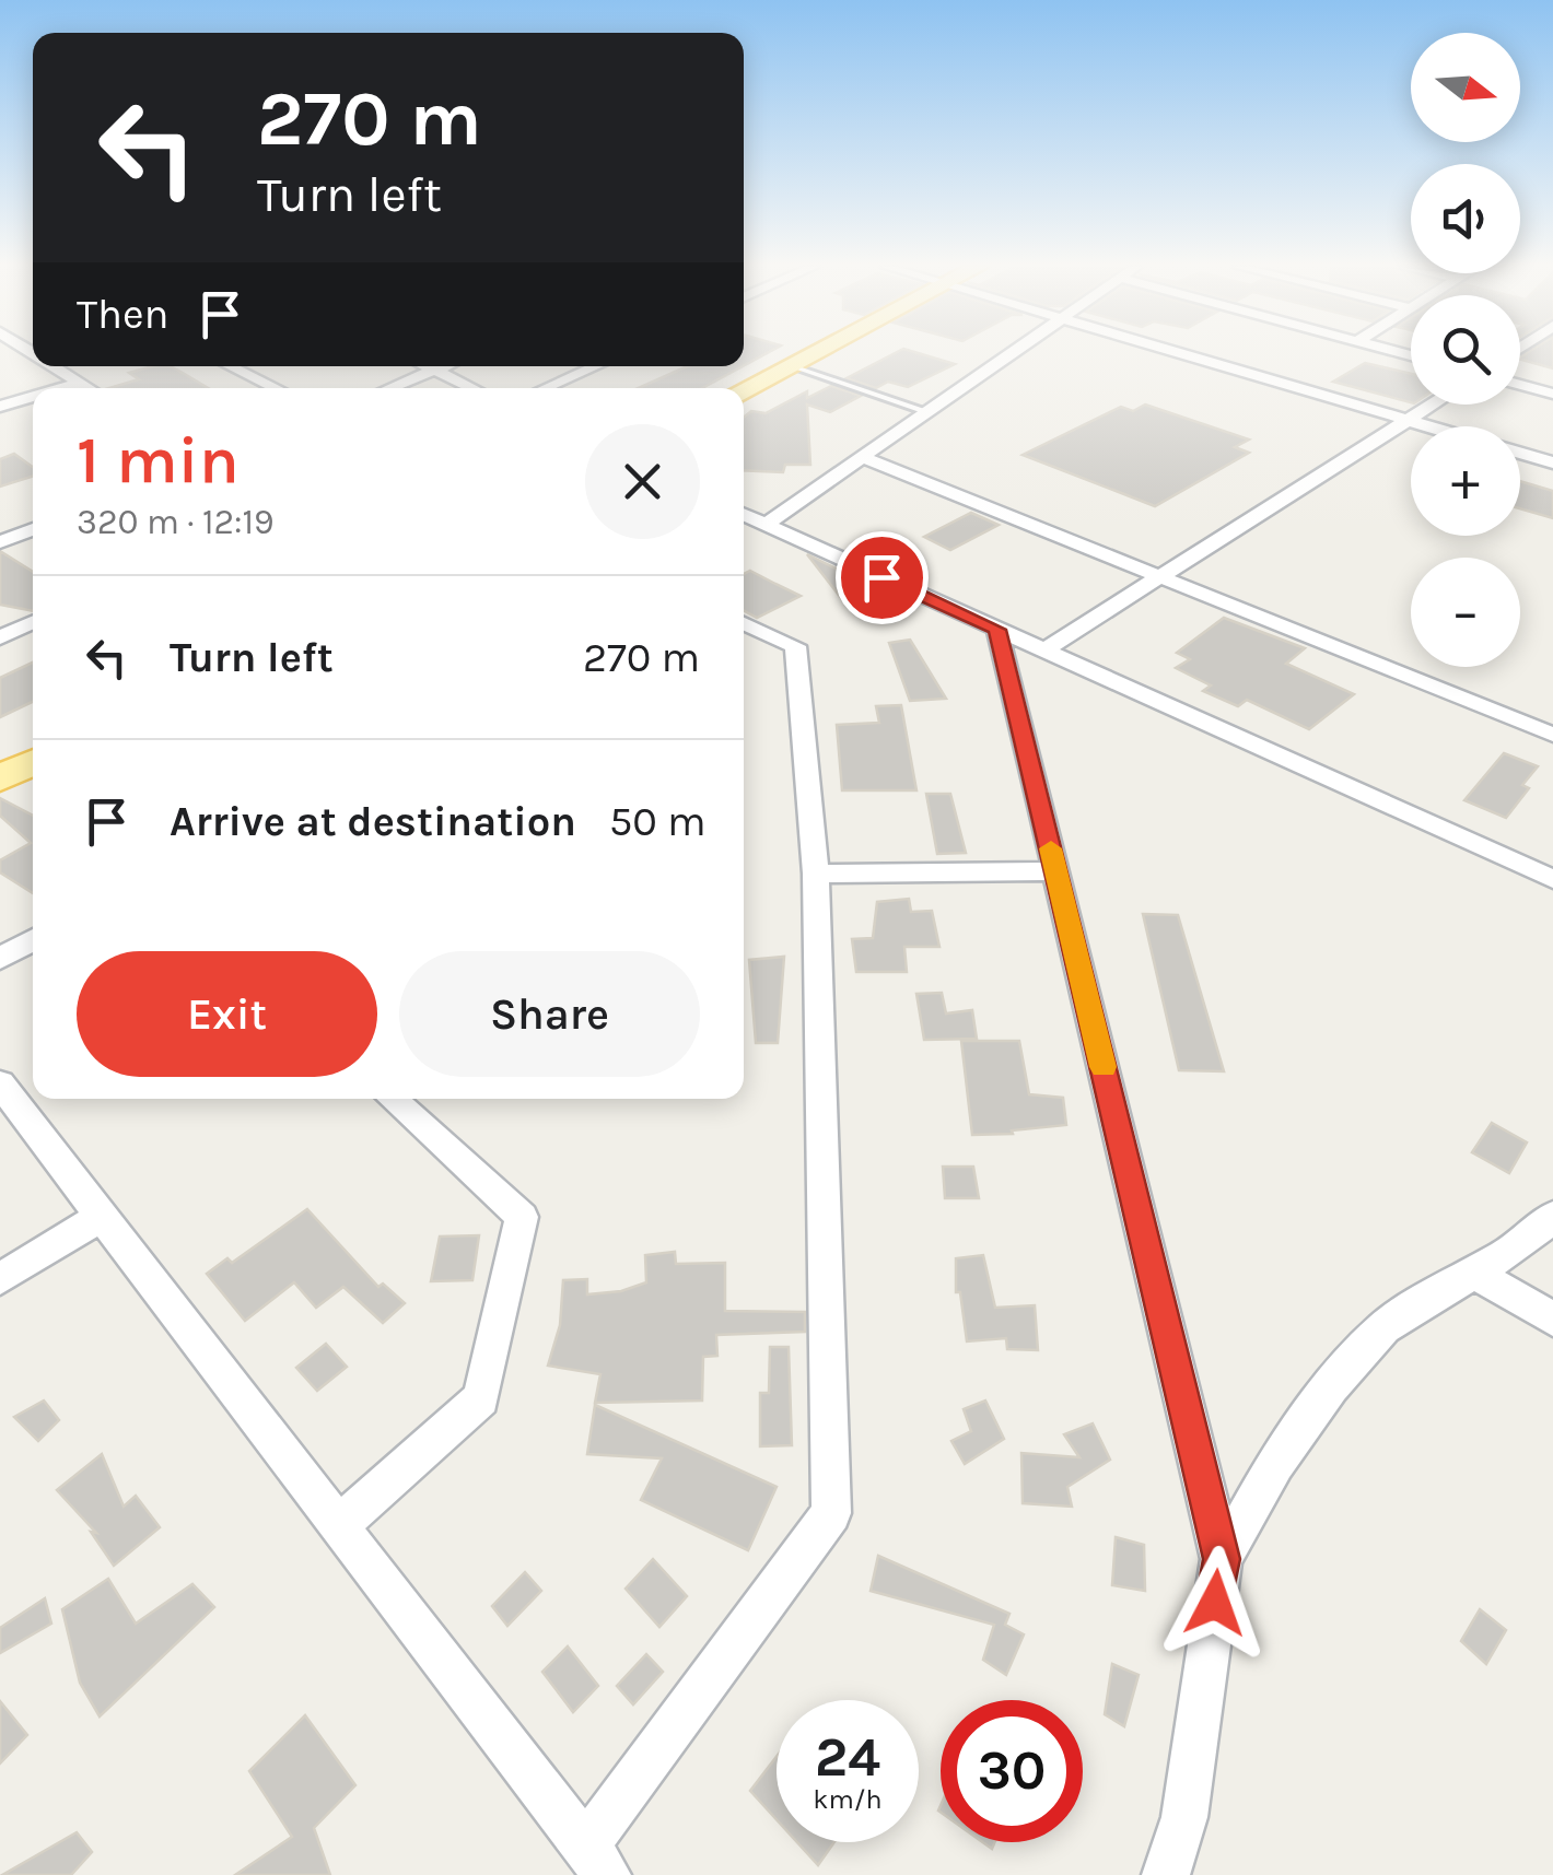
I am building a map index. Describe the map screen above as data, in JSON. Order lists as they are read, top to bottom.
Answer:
{
  "north": "right",
  "page": {
    "map_buttons": ["+", "−"],
    "turn": ["270 m", "Turn left"],
    "then": "Then",
    "heading": ["1 min", "320 m · 12:19"],
    "list": [
      {
        "name": "Turn left",
        "value": "270 m"
      },
      {
        "name": "Arrive at destination",
        "value": "50 m"
      }
    ],
    "buttons": ["Exit", "Share"],
    "speed": "24 km/h",
    "limit": "30"
  }
}
